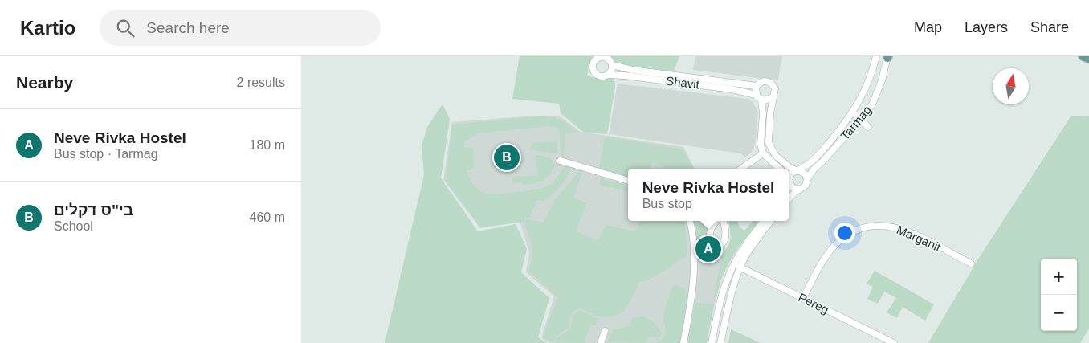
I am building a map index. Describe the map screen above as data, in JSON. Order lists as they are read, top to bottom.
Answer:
{
  "streets": {
    "street": [
      "Shavit",
      "Tarmag",
      "Marganit",
      "Pereg"
    ]
  },
  "crossings": [
    ["Marganit", "Pereg"]
  ],
  "north": "top",
  "page": {
    "header": "Kartio",
    "search": "Search here",
    "nav": ["Map", "Layers", "Share"],
    "heading": ["Nearby", "2 results"],
    "list": [
      {
        "mark": "A",
        "name": "Neve Rivka Hostel",
        "note": "Bus stop · Tarmag",
        "value": "180 m"
      },
      {
        "mark": "B",
        "name": "בי\"ס דקלים",
        "note": "School",
        "value": "460 m"
      }
    ],
    "pins": ["B", "A"],
    "popup": ["Neve Rivka Hostel", "Bus stop"],
    "map_buttons": ["+", "−"]
  }
}
